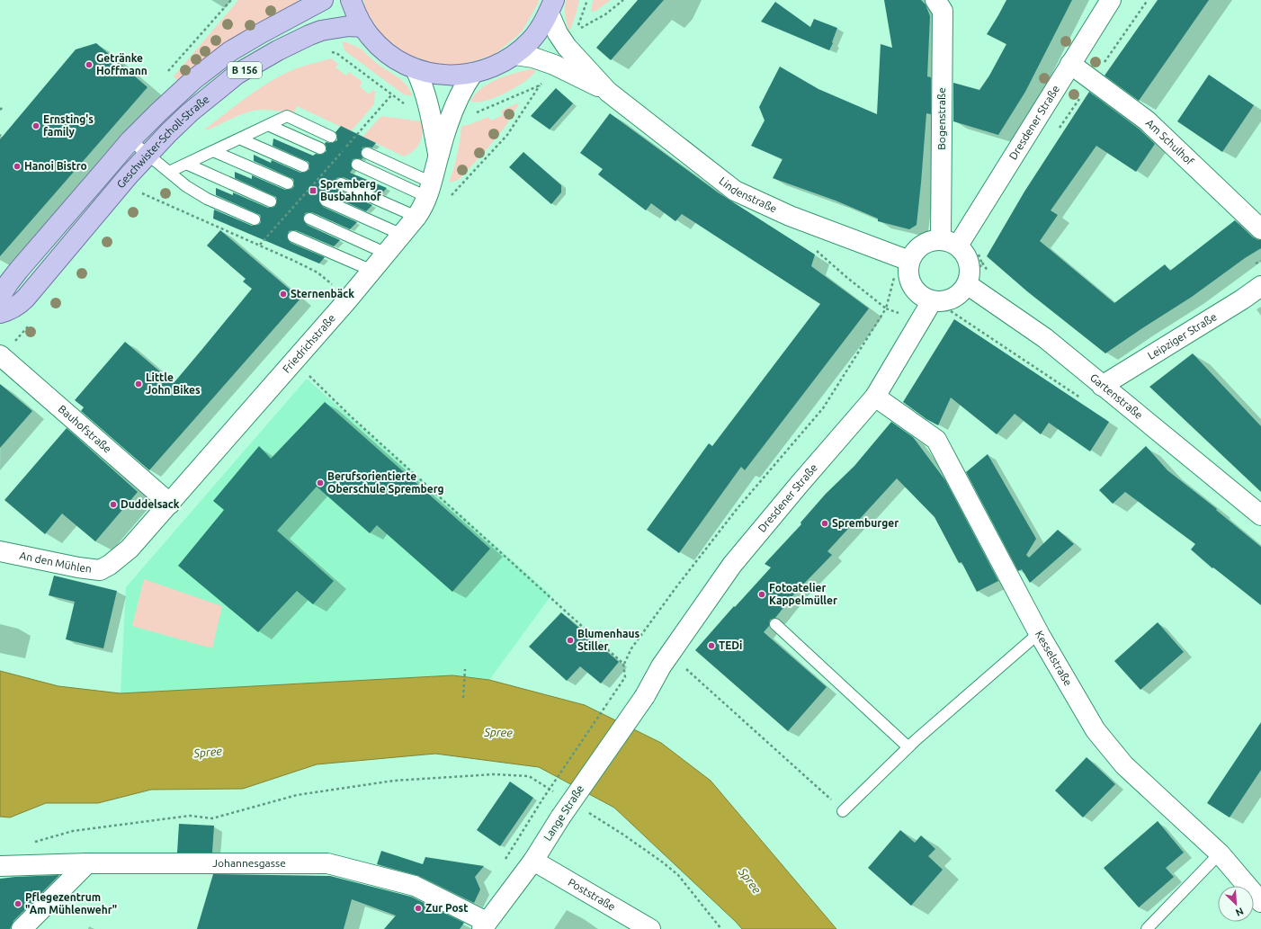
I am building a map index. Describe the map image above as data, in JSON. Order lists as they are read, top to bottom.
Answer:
{
  "streets": {
    "main road": ["B 156", "Geschwister-Scholl-Straße"],
    "street": [
      "Bogenstraße",
      "Dresdener Straße",
      "Am Schulhof",
      "Lindenstraße",
      "Leipziger Straße",
      "Friedrichstraße",
      "Gartenstraße",
      "Bauhofstraße",
      "An den Mühlen",
      "Kesselstraße",
      "Lange Straße",
      "Johannesgasse",
      "Poststraße"
    ]
  },
  "crossings": [
    ["Bogenstraße", "Dresdener Straße"],
    ["Bogenstraße", "Lindenstraße"],
    ["Bogenstraße", "Gartenstraße"],
    ["Dresdener Straße", "Am Schulhof"],
    ["Dresdener Straße", "Lindenstraße"],
    ["Dresdener Straße", "Gartenstraße"],
    ["Dresdener Straße", "Kesselstraße"],
    ["Dresdener Straße", "Lange Straße"],
    ["Lindenstraße", "Gartenstraße"],
    ["Leipziger Straße", "Gartenstraße"],
    ["Friedrichstraße", "Bauhofstraße"],
    ["Friedrichstraße", "An den Mühlen"],
    ["Bauhofstraße", "An den Mühlen"],
    ["Lange Straße", "Johannesgasse"],
    ["Lange Straße", "Poststraße"]
  ],
  "water": ["Spree"],
  "places": {
    "other": [
      "Getränke Hoffmann",
      "Ernsting's family",
      "Hanoi Bistro",
      "Sternenbäck",
      "Little John Bikes",
      "Berufsorientierte Oberschule Spremberg",
      "Duddelsack",
      "Spremburger",
      "Fotoatelier Kappelmüller",
      "Blumenhaus Stiller",
      "TEDi",
      "Pflegezentrum \"Am Mühlenwehr\"",
      "Zur Post"
    ],
    "transit": ["Spremberg Busbahnhof"]
  },
  "north": "bottom right"
}
